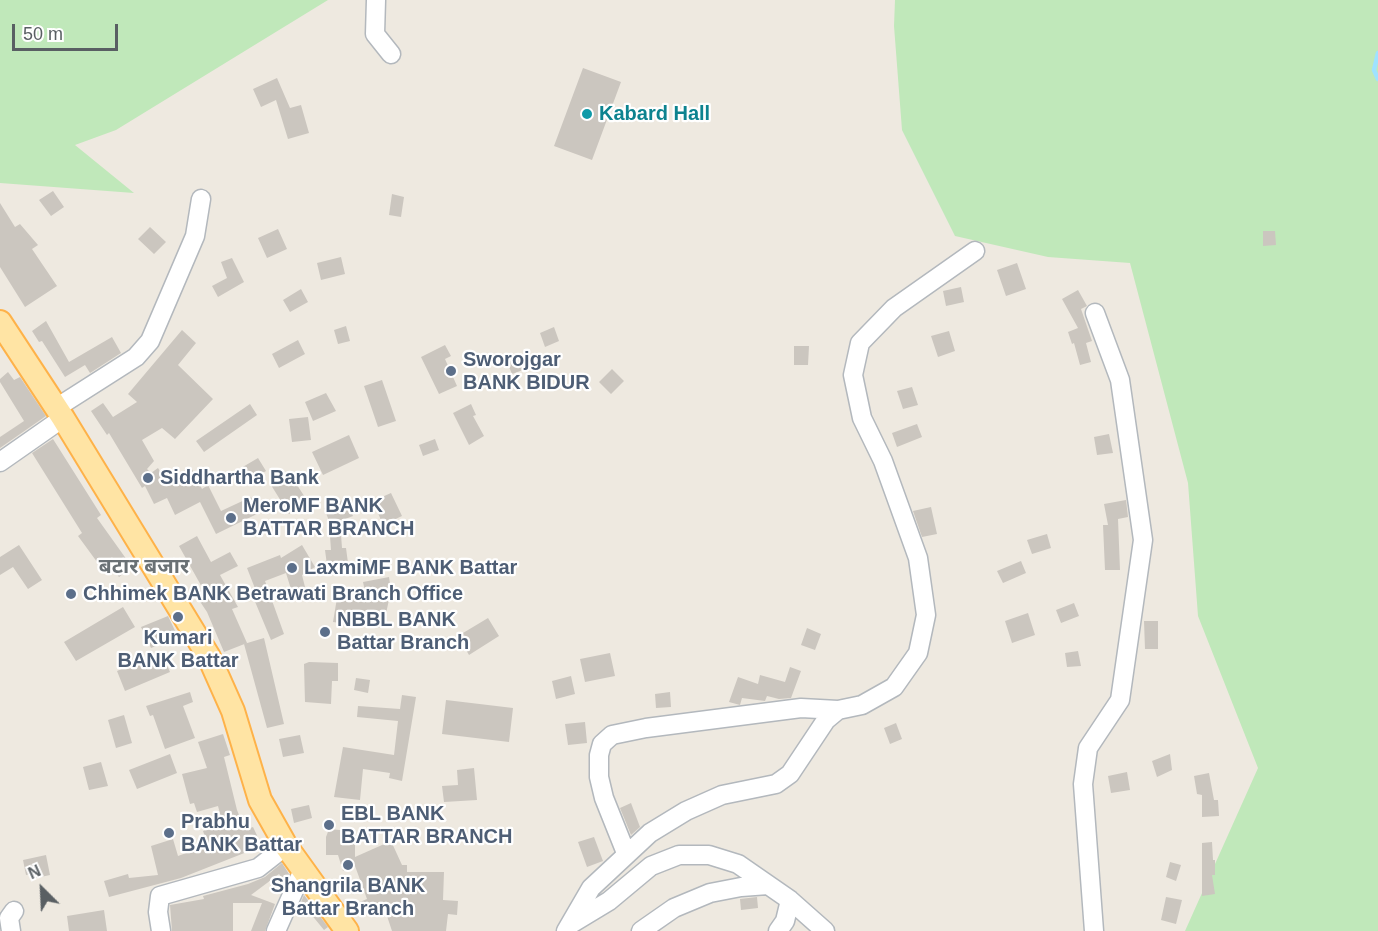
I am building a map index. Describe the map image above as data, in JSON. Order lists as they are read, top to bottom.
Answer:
{
  "districts": ["बटार बजार"],
  "places": [
    "Kabard Hall",
    "Sworojgar BANK BIDUR",
    "Siddhartha Bank",
    "MeroMF BANK BATTAR BRANCH",
    "LaxmiMF BANK Battar",
    "Chhimek BANK Betrawati Branch Office",
    "Kumari BANK Battar",
    "NBBL BANK Battar Branch",
    "EBL BANK BATTAR BRANCH",
    "Prabhu BANK Battar",
    "Shangrila BANK Battar Branch"
  ],
  "scale_bar": "50 m",
  "north": "top left"
}
